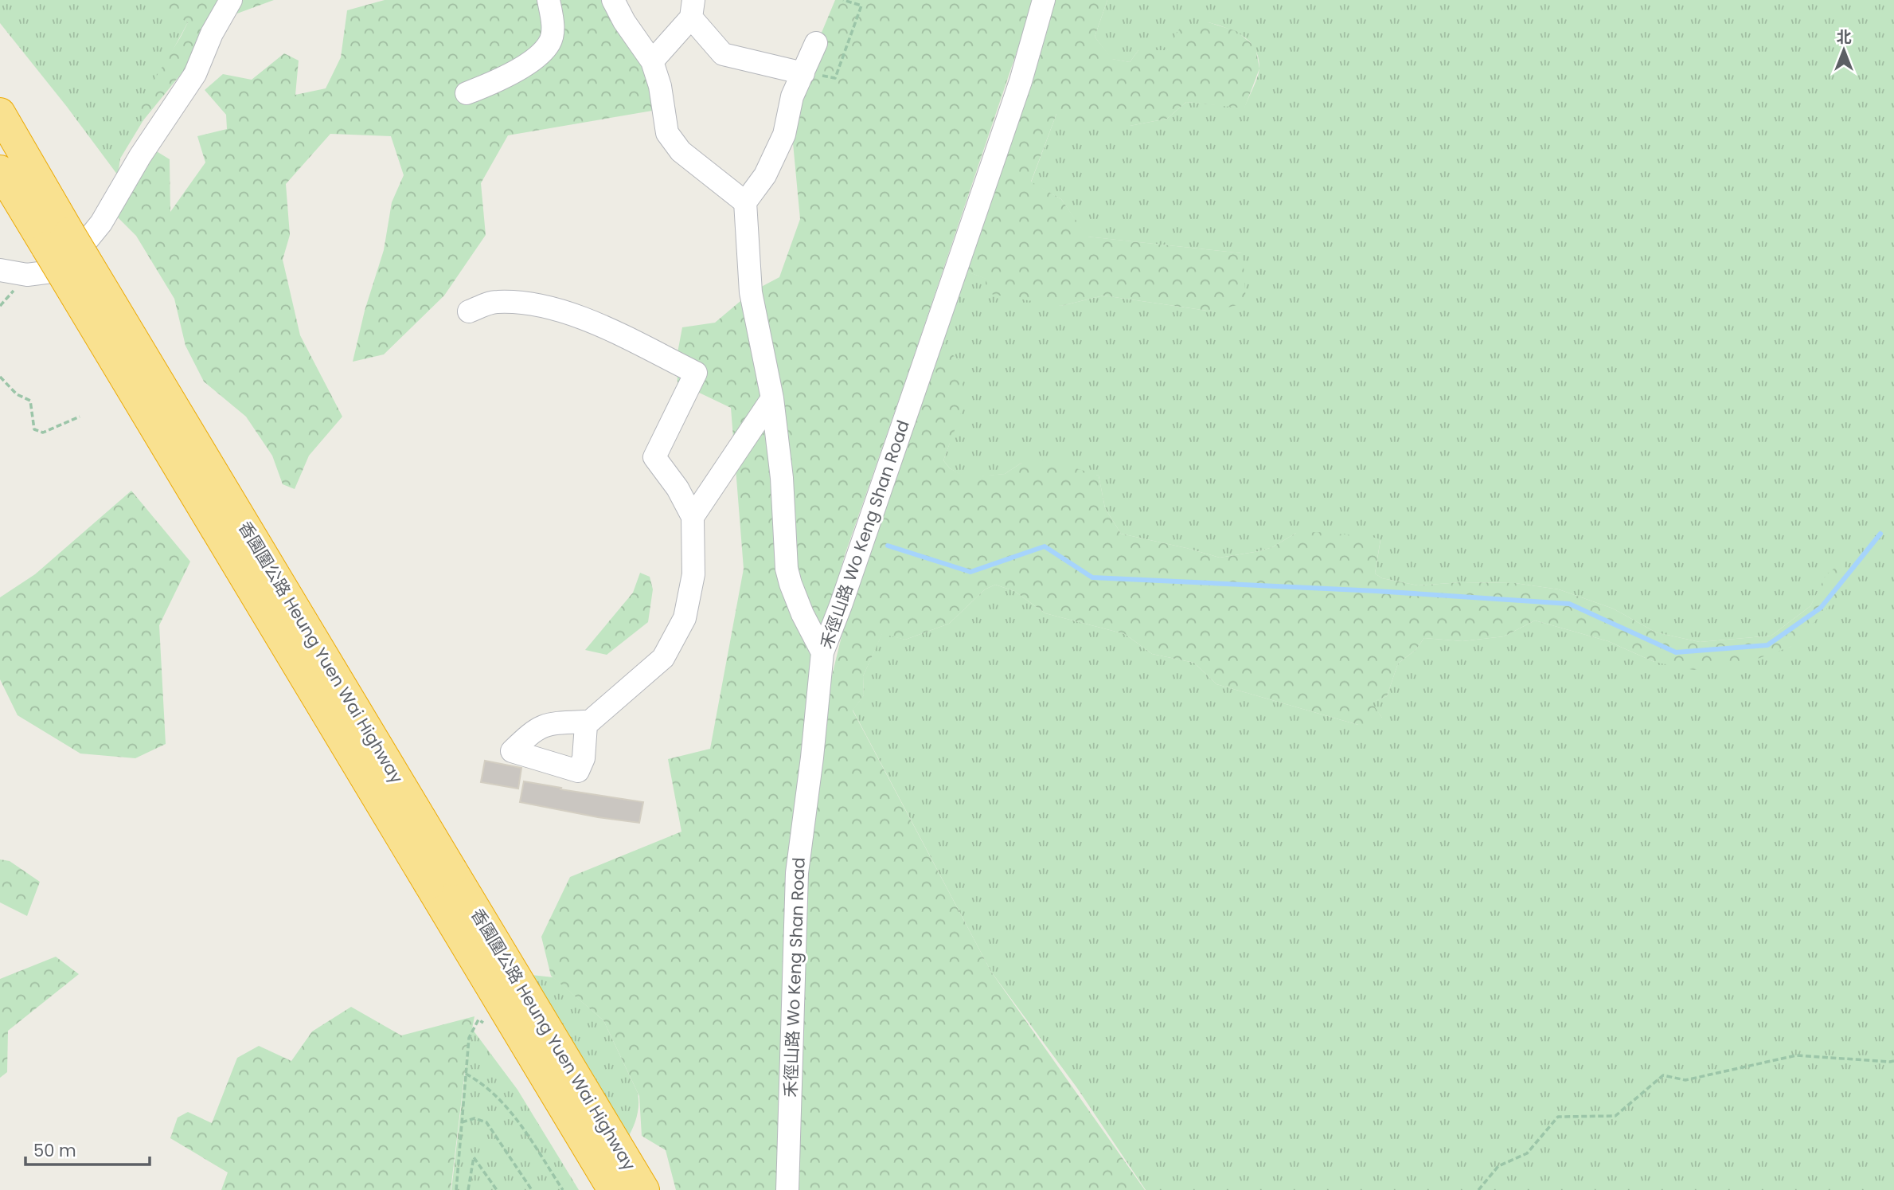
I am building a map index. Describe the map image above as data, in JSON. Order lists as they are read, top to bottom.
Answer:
{
  "streets": {
    "highway": ["香園圍公路 Heung Yuen Wai Highway"],
    "street": ["禾徑山路 Wo Keng Shan Road"]
  },
  "scale_bar": "50 m",
  "north": "top"
}
